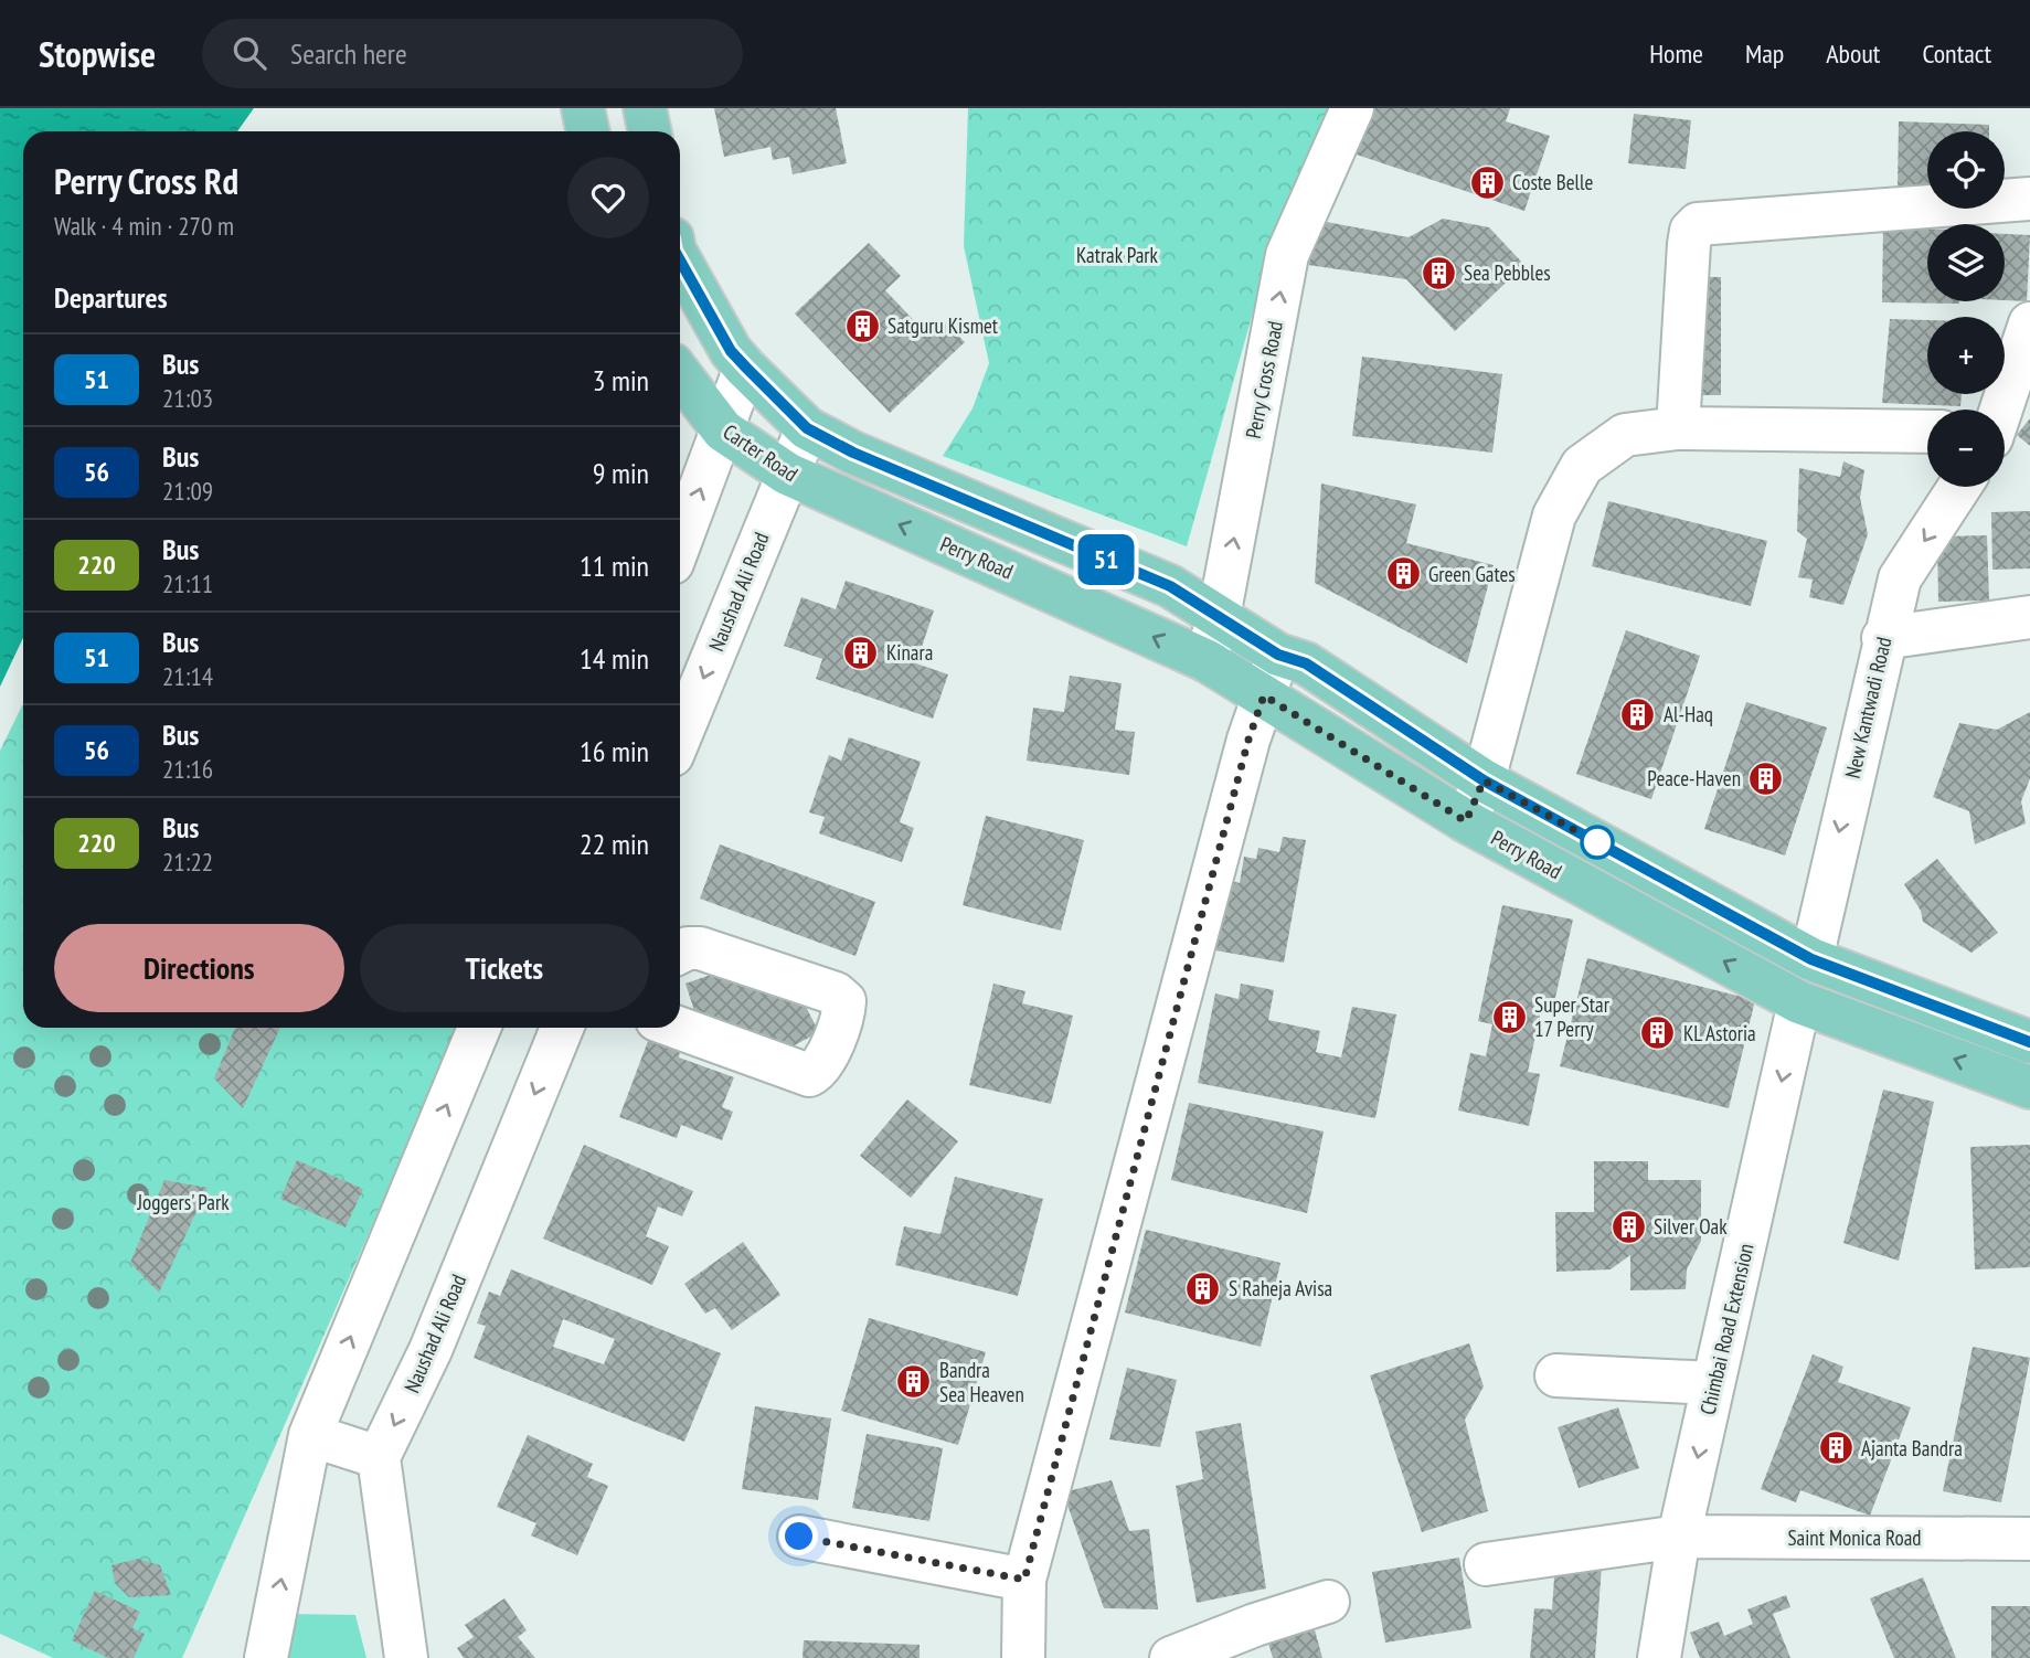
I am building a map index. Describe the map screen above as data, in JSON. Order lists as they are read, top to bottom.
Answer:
{
  "streets": {
    "main road": ["Carter Road", "Perry Road"],
    "street": [
      "Perry Cross Road",
      "Naushad Ali Road",
      "New Kantwadi Road",
      "Chimbai Road Extension",
      "Saint Monica Road"
    ]
  },
  "crossings": [
    ["Perry Cross Road", "Perry Road"],
    ["Carter Road", "Perry Road"],
    ["Carter Road", "Naushad Ali Road"],
    ["Perry Road", "Naushad Ali Road"],
    ["Perry Road", "New Kantwadi Road"],
    ["Perry Road", "Chimbai Road Extension"],
    ["Chimbai Road Extension", "Saint Monica Road"]
  ],
  "one_way": ["Perry Cross Road", "Chimbai Road Extension"],
  "parks": ["Katrak Park", "Joggers' Park"],
  "places": {
    "building": [
      "Coste Belle",
      "Sea Pebbles",
      "Satguru Kismet",
      "Green Gates",
      "Kinara",
      "Al-Haq",
      "Peace-Haven",
      "Super Star 17 Perry",
      "KL Astoria",
      "Silver Oak",
      "S Raheja Avisa",
      "Bandra Sea Heaven",
      "Ajanta Bandra"
    ]
  },
  "lines": ["bus line 51"],
  "page": {
    "header": "Stopwise",
    "search": "Search here",
    "nav": [
      "Home",
      "Map",
      "About",
      "Contact"
    ],
    "on_map": "51",
    "map_buttons": ["+", "−"],
    "heading": [
      ["Perry Cross Rd", "Walk · 4 min · 270 m"],
      "Departures"
    ],
    "list": [
      {
        "mark": "51",
        "name": "Bus",
        "note": "21:03",
        "value": "3 min"
      },
      {
        "mark": "56",
        "name": "Bus",
        "note": "21:09",
        "value": "9 min"
      },
      {
        "mark": "220",
        "name": "Bus",
        "note": "21:11",
        "value": "11 min"
      },
      {
        "mark": "51",
        "name": "Bus",
        "note": "21:14",
        "value": "14 min"
      },
      {
        "mark": "56",
        "name": "Bus",
        "note": "21:16",
        "value": "16 min"
      },
      {
        "mark": "220",
        "name": "Bus",
        "note": "21:22",
        "value": "22 min"
      }
    ],
    "buttons": ["Directions", "Tickets"]
  }
}
